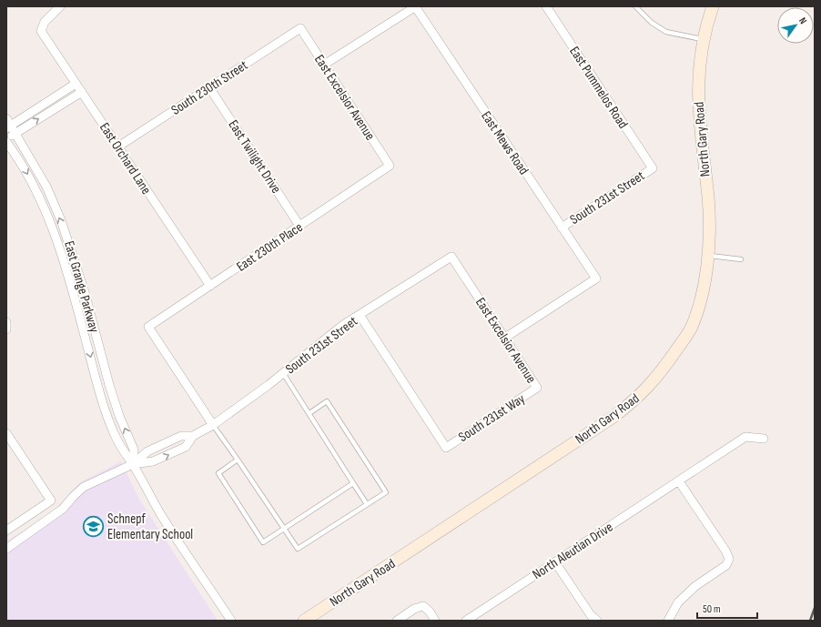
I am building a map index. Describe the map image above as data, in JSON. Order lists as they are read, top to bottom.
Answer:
{
  "streets": {
    "main road": ["North Gary Road"],
    "street": [
      "South 230th Street",
      "East Pummelos Road",
      "East Excelsior Avenue",
      "East Mews Road",
      "East Twilight Drive",
      "East Orchard Lane",
      "South 231st Street",
      "East 230th Place",
      "East Grange Parkway",
      "South 231st Way",
      "North Aleutian Drive"
    ]
  },
  "crossings": [
    ["South 230th Street", "East Excelsior Avenue"],
    ["South 230th Street", "East Twilight Drive"],
    ["South 230th Street", "East Orchard Lane"],
    ["East Pummelos Road", "South 231st Street"],
    ["East Excelsior Avenue", "East Mews Road"],
    ["East Excelsior Avenue", "South 231st Street"],
    ["East Excelsior Avenue", "East 230th Place"],
    ["East Excelsior Avenue", "South 231st Way"],
    ["East Mews Road", "South 231st Street"],
    ["East Twilight Drive", "East 230th Place"],
    ["East Orchard Lane", "East 230th Place"],
    ["South 231st Street", "East 230th Place"],
    ["South 231st Street", "East Grange Parkway"],
    ["South 231st Street", "South 231st Way"]
  ],
  "places": {
    "school or university": ["Schnepf Elementary School"]
  },
  "scale_bar": "50 m",
  "north": "top right"
}
